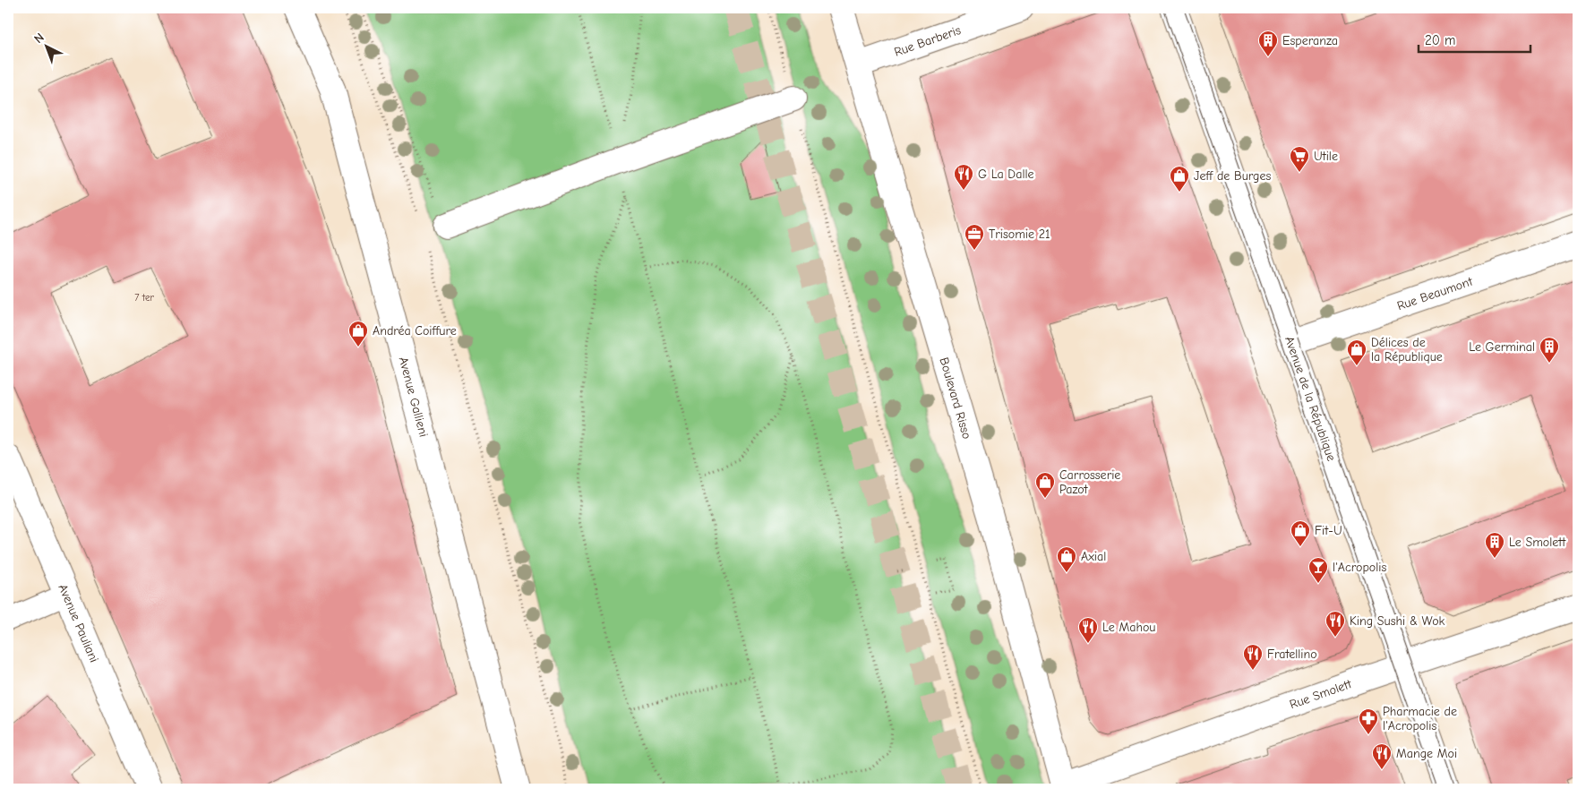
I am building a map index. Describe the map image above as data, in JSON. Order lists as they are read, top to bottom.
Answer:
{
  "streets": {
    "street": [
      "Rue Barberis",
      "Rue Beaumont",
      "Avenue Gallieni",
      "Boulevard Risso",
      "Avenue de la République",
      "Avenue Pauliani",
      "Rue Smolett"
    ]
  },
  "crossings": [
    ["Rue Barberis", "Boulevard Risso"],
    ["Rue Beaumont", "Avenue de la République"],
    ["Boulevard Risso", "Rue Smolett"],
    ["Avenue de la République", "Rue Smolett"]
  ],
  "places": {
    "building": ["Esperanza", "Le Germinal", "Le Smolett"],
    "supermarket": ["Utile"],
    "restaurant": [
      "G La Dalle",
      "King Sushi & Wok",
      "Le Mahou",
      "Fratellino",
      "Mange Moi"
    ],
    "shop": [
      "Jeff de Burges",
      "Andréa Coiffure",
      "Délices de la République",
      "Carrosserie Pazot",
      "Fit-U",
      "Axial"
    ],
    "office": ["Trisomie 21"],
    "bar": ["l'Acropolis"],
    "pharmacy": ["Pharmacie de l'Acropolis"]
  },
  "house_numbers": ["7 ter"],
  "scale_bar": "20 m",
  "north": "top left"
}
